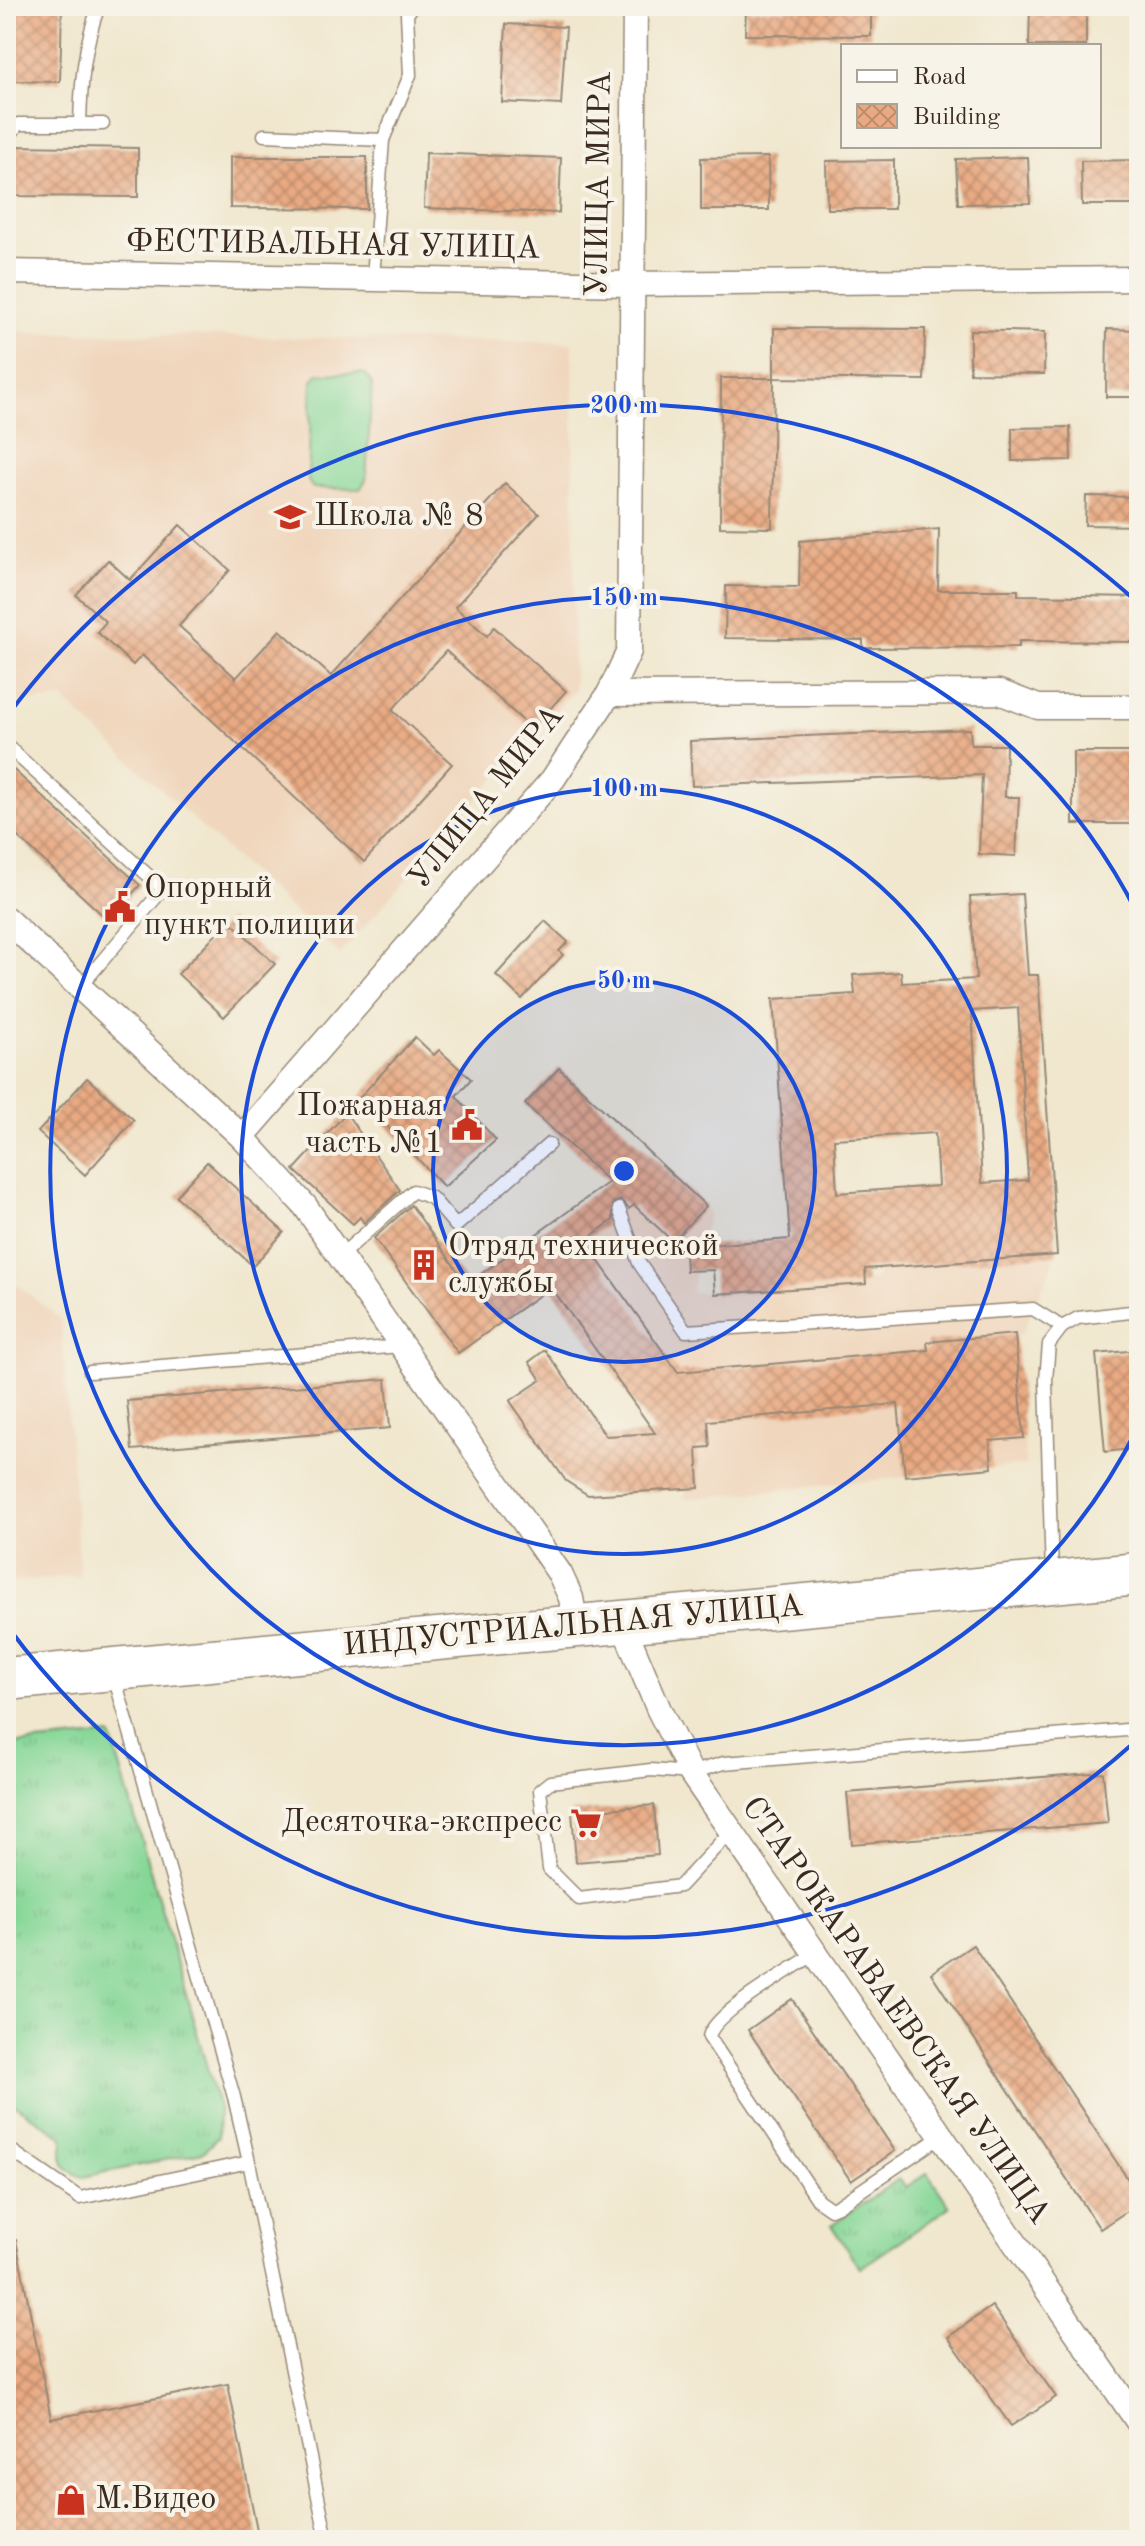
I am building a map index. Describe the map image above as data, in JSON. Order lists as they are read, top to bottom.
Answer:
{
  "streets": {
    "highway": ["ИНДУСТРИАЛЬНАЯ УЛИЦА"],
    "street": ["УЛИЦА МИРА", "ФЕСТИВАЛЬНАЯ УЛИЦА", "СТАРОКАРАВАЕВСКАЯ УЛИЦА"]
  },
  "crossings": [
    ["УЛИЦА МИРА", "ФЕСТИВАЛЬНАЯ УЛИЦА"],
    ["ИНДУСТРИАЛЬНАЯ УЛИЦА", "СТАРОКАРАВАЕВСКАЯ УЛИЦА"]
  ],
  "places": {
    "school or university": ["Школа № 8"],
    "public building": ["Опорный пункт полиции", "Пожарная часть №1"],
    "building": ["Отряд технической службы"],
    "supermarket": ["Десяточка-экспресс"],
    "shop": ["М.Видео"]
  },
  "legend": ["Road", "Building"],
  "rings": [
    "200 m",
    "150 m",
    "100 m",
    "50 m"
  ]
}
